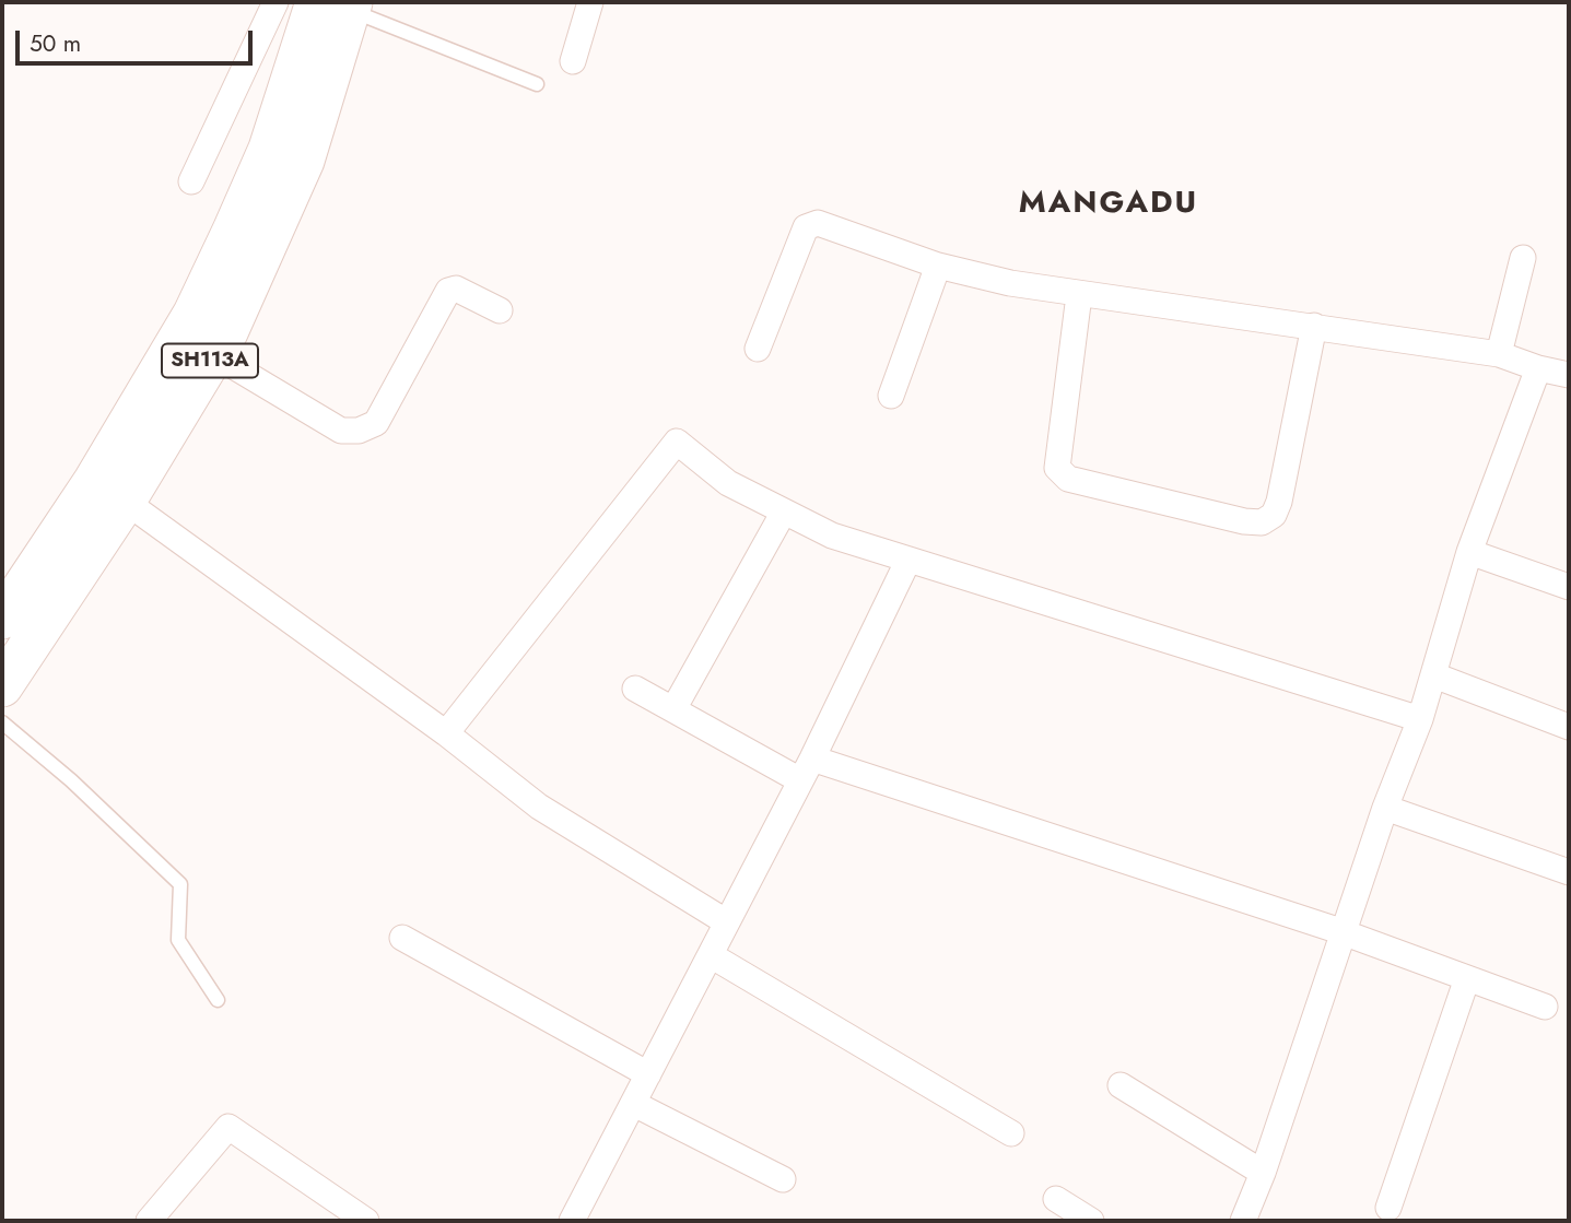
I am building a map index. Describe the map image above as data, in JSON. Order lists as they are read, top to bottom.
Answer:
{
  "streets": {
    "main road": ["SH113A"]
  },
  "districts": ["MANGADU"],
  "scale_bar": "50 m"
}
